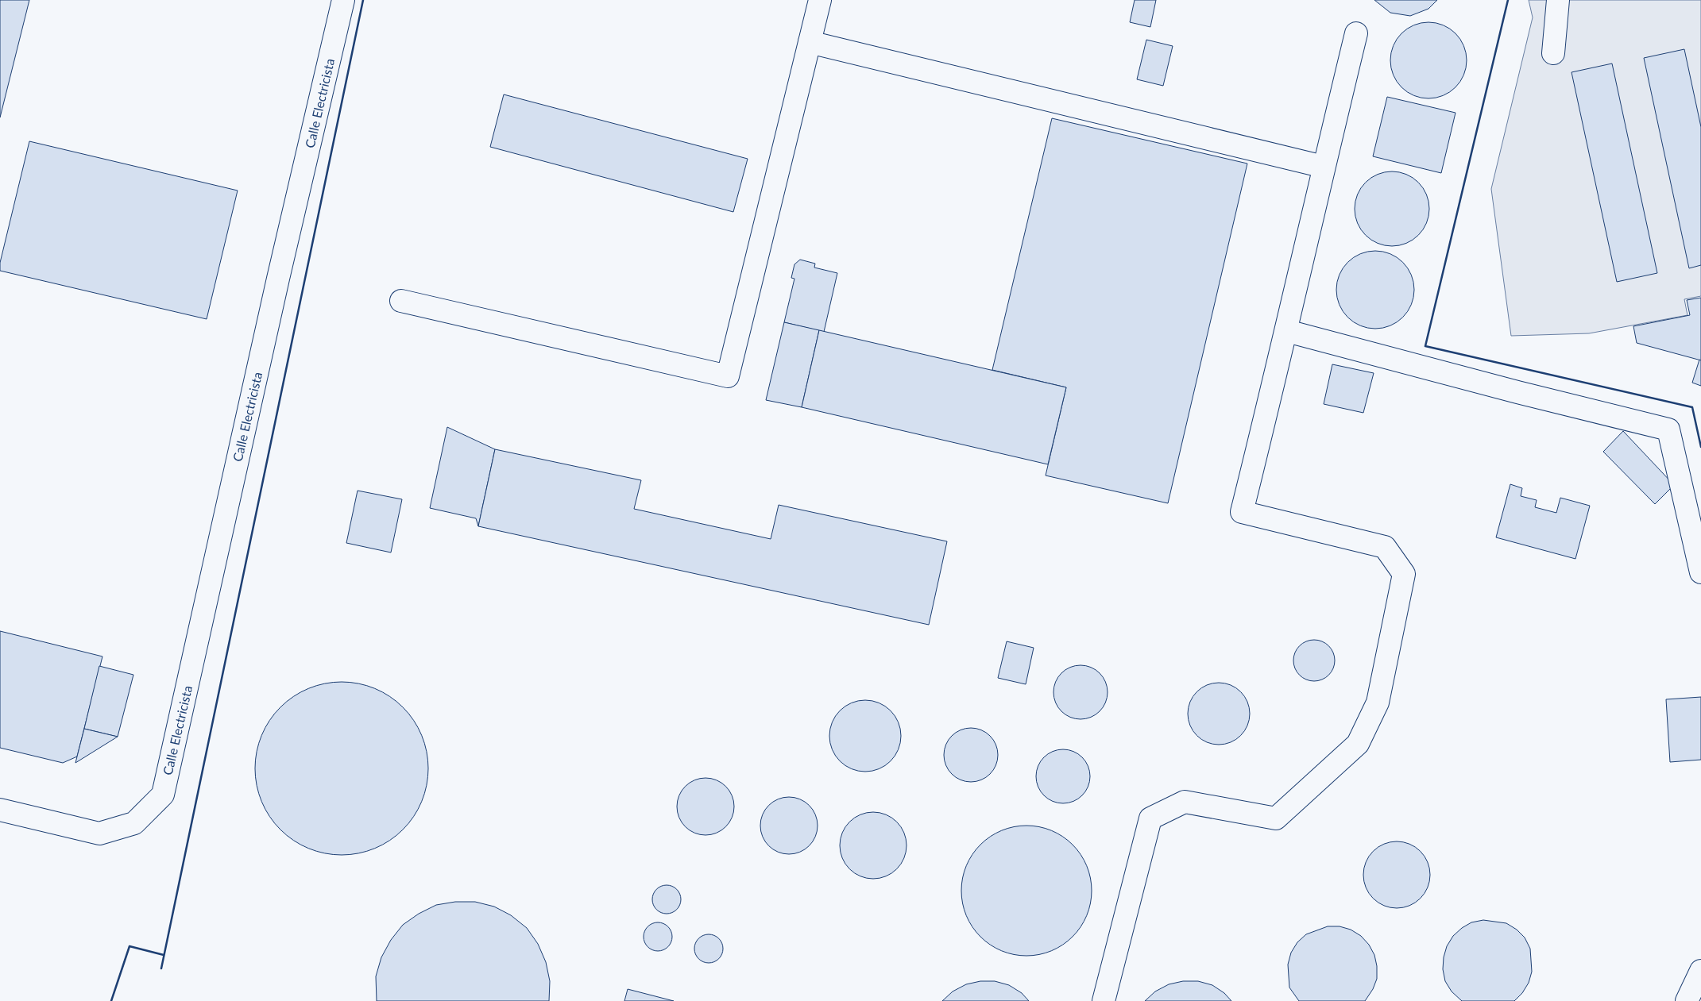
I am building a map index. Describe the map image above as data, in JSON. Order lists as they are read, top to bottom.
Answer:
{
  "streets": {
    "street": ["Calle Electricista"]
  }
}
